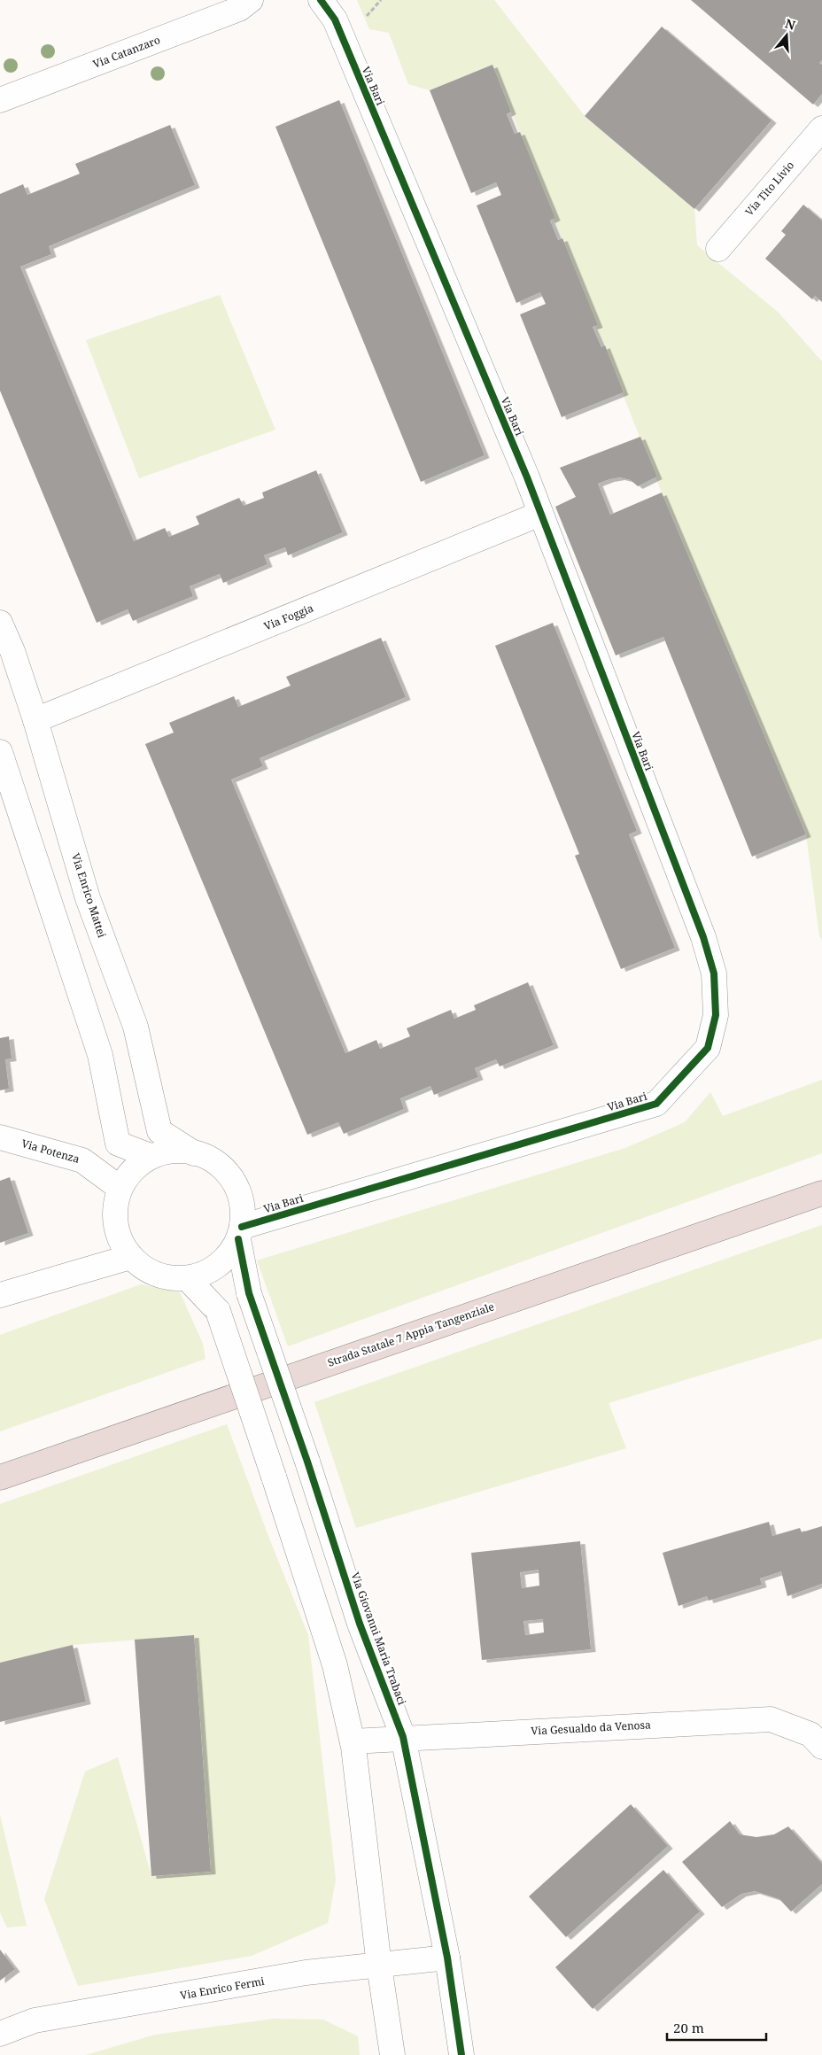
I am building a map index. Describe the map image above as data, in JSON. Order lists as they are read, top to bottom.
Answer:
{
  "streets": {
    "highway": ["Strada Statale 7 Appia Tangenziale"],
    "street": [
      "Via Catanzaro",
      "Via Bari",
      "Via Tito Livio",
      "Via Foggia",
      "Via Enrico Mattei",
      "Via Potenza",
      "Via Giovanni Maria Trabaci",
      "Via Gesualdo da Venosa",
      "Via Enrico Fermi"
    ]
  },
  "crossings": [
    ["Via Bari", "Via Foggia"],
    ["Via Bari", "Via Enrico Mattei"],
    ["Via Bari", "Via Potenza"],
    ["Via Bari", "Via Giovanni Maria Trabaci"],
    ["Via Foggia", "Via Enrico Mattei"],
    ["Via Enrico Mattei", "Via Potenza"],
    ["Via Enrico Mattei", "Via Giovanni Maria Trabaci"],
    ["Via Potenza", "Via Giovanni Maria Trabaci"],
    ["Via Giovanni Maria Trabaci", "Via Gesualdo da Venosa"],
    ["Via Giovanni Maria Trabaci", "Via Enrico Fermi"]
  ],
  "scale_bar": "20 m",
  "north": "top"
}
